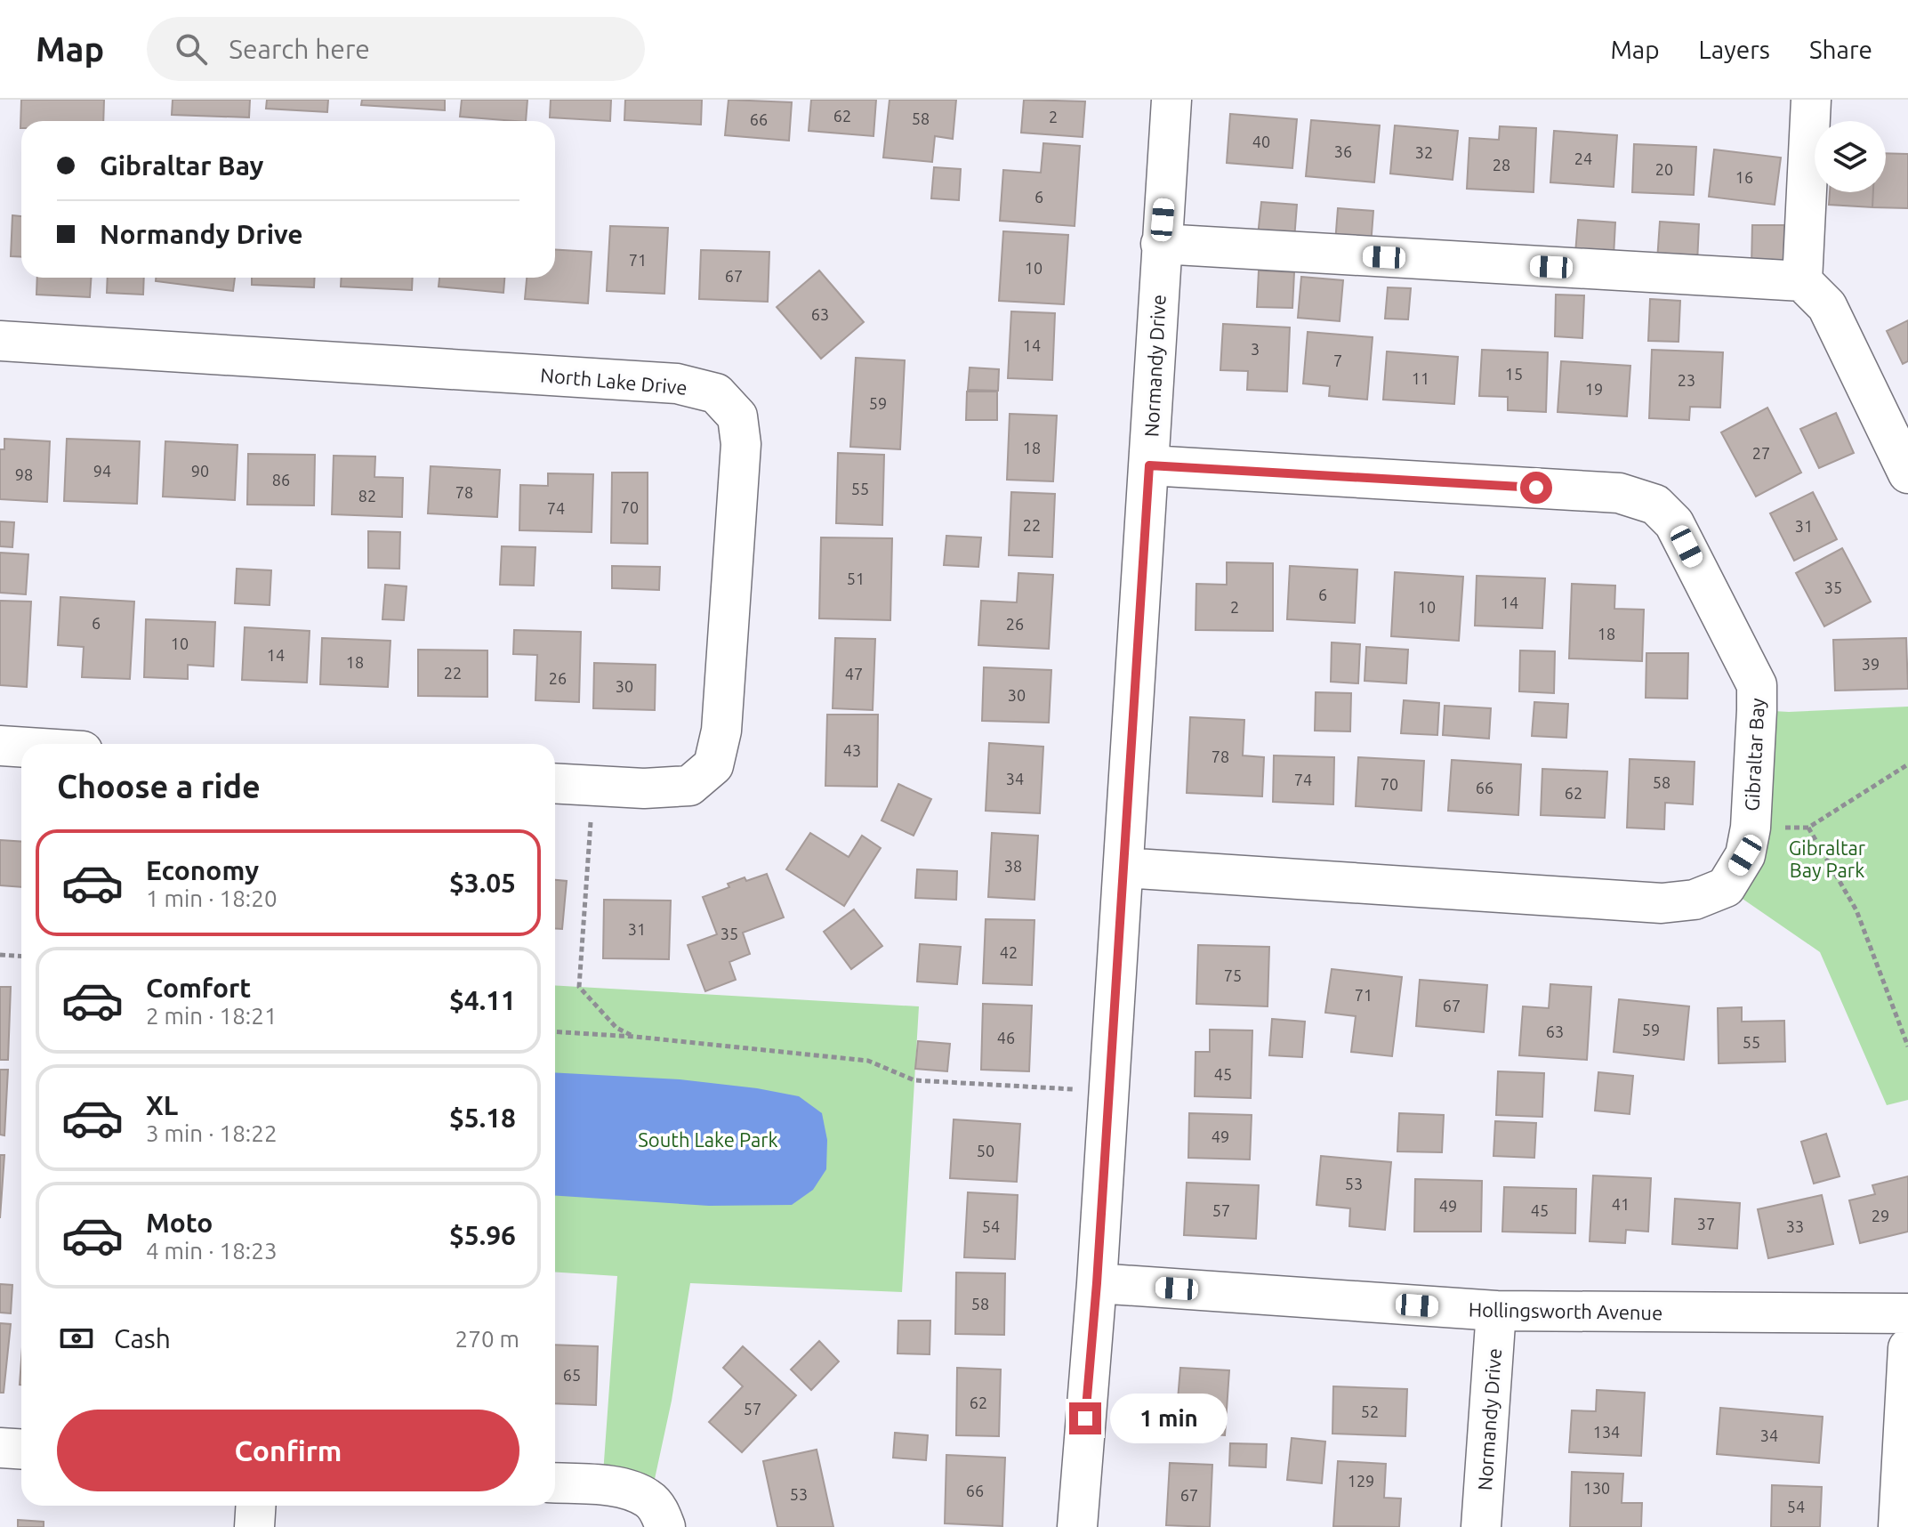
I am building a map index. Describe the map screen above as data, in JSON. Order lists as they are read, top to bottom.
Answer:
{
  "streets": {
    "street": [
      "Normandy Drive",
      "North Lake Drive",
      "Gibraltar Bay",
      "Hollingsworth Avenue"
    ]
  },
  "crossings": [
    ["Normandy Drive", "Gibraltar Bay"],
    ["Normandy Drive", "Hollingsworth Avenue"]
  ],
  "parks": ["Gibraltar Bay Park", "South Lake Park"],
  "house_numbers": [
    "62",
    "2",
    "58",
    "66",
    "40",
    "36",
    "32",
    "24",
    "28",
    "20",
    "16",
    "6",
    "71",
    "10",
    "67",
    "63",
    "14",
    "3",
    "7",
    "15",
    "11",
    "23",
    "19",
    "59",
    "18",
    "27",
    "94",
    "90",
    "98",
    "86",
    "55",
    "78",
    "82",
    "70",
    "74",
    "22",
    "31",
    "51",
    "35",
    "6",
    "14",
    "2",
    "10",
    "6",
    "26",
    "18",
    "10",
    "14",
    "18",
    "39",
    "22",
    "47",
    "26",
    "30",
    "30",
    "43",
    "78",
    "34",
    "74",
    "58",
    "70",
    "66",
    "62",
    "38",
    "31",
    "35",
    "42",
    "75",
    "71",
    "67",
    "59",
    "63",
    "46",
    "55",
    "45",
    "49",
    "50",
    "53",
    "41",
    "49",
    "57",
    "45",
    "29",
    "37",
    "54",
    "33",
    "58",
    "65",
    "62",
    "57",
    "52",
    "134",
    "34",
    "129",
    "130",
    "66",
    "53",
    "67",
    "54"
  ],
  "page": {
    "header": "Map",
    "search": "Search here",
    "nav": ["Map", "Layers", "Share"],
    "banner": ["Gibraltar Bay", "Normandy Drive"],
    "heading": "Choose a ride",
    "list": [
      {
        "name": "Economy",
        "note": "1 min · 18:20",
        "value": "$3.05"
      },
      {
        "name": "Comfort",
        "note": "2 min · 18:21",
        "value": "$4.11"
      },
      {
        "name": "XL",
        "note": "3 min · 18:22",
        "value": "$5.18"
      },
      {
        "name": "Moto",
        "note": "4 min · 18:23",
        "value": "$5.96"
      }
    ],
    "pay": ["Cash", "270 m"],
    "bubble": "1 min",
    "buttons": "Confirm"
  }
}
